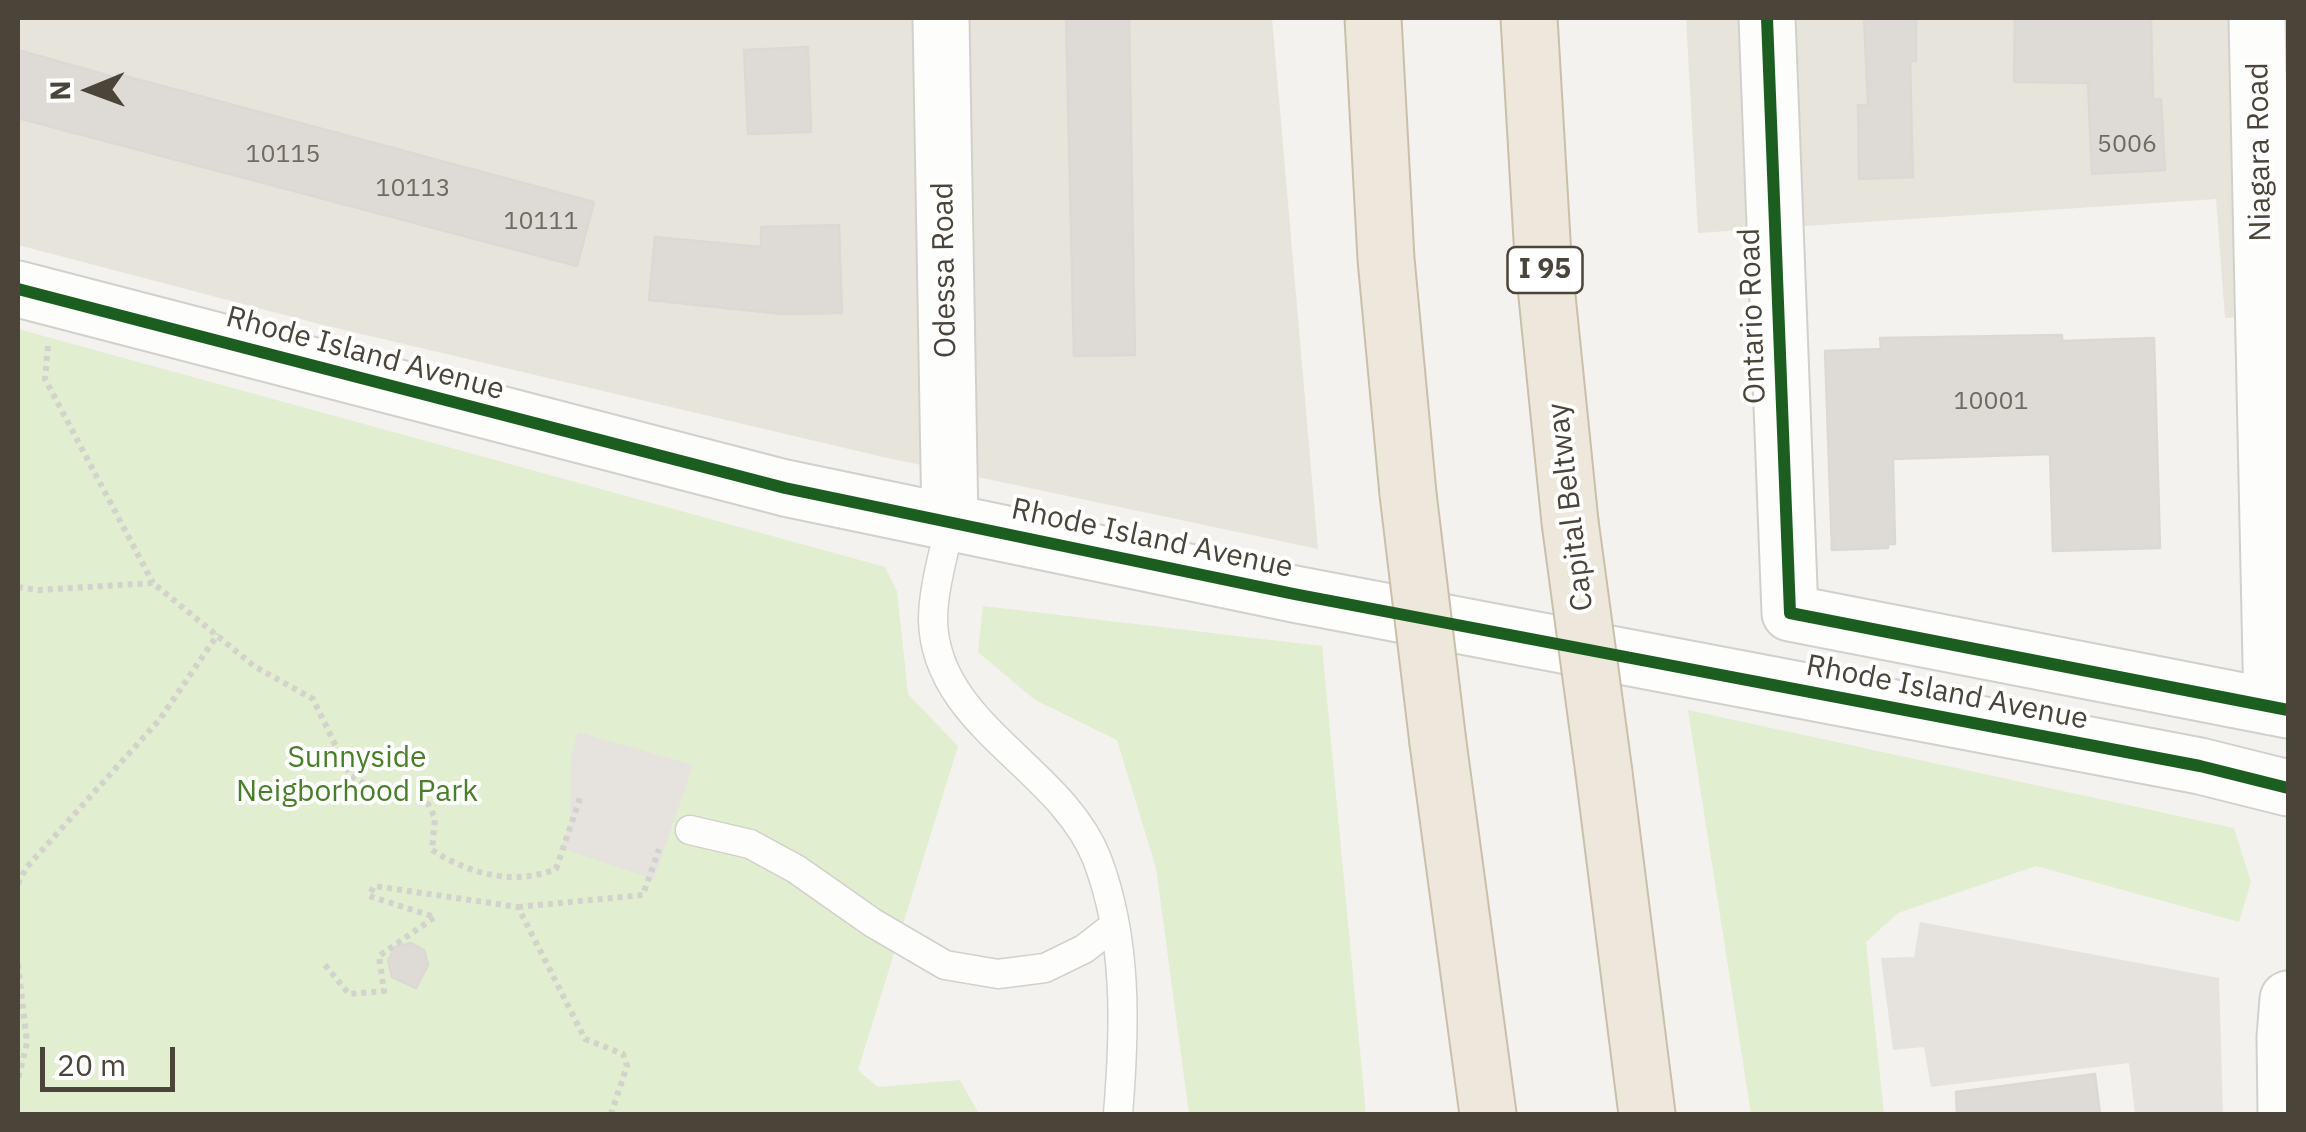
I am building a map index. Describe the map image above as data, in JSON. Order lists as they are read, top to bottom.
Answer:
{
  "streets": {
    "highway": ["I 95", "Capital Beltway"],
    "street": [
      "Niagara Road",
      "Odessa Road",
      "Ontario Road",
      "Rhode Island Avenue"
    ]
  },
  "crossings": [
    ["Niagara Road", "Rhode Island Avenue"],
    ["Odessa Road", "Rhode Island Avenue"],
    ["Ontario Road", "Rhode Island Avenue"]
  ],
  "parks": ["Sunnyside Neigborhood Park"],
  "house_numbers": [
    "5006",
    "10115",
    "10113",
    "10111",
    "10001"
  ],
  "scale_bar": "20 m",
  "north": "left"
}
